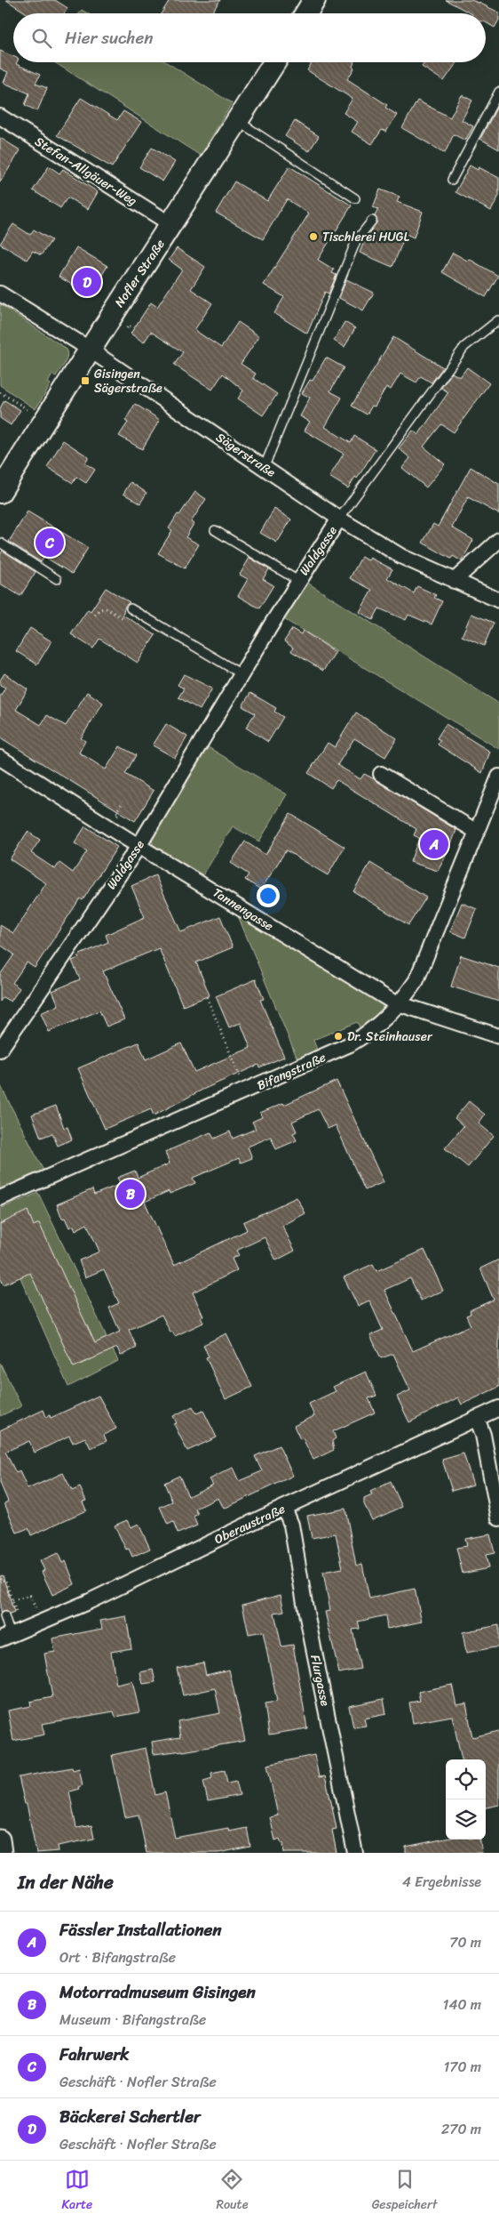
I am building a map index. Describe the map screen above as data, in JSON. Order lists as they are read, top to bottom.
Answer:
{
  "streets": {
    "main road": ["Nofler Straße"],
    "street": [
      "Stefan-Allgäuer-Weg",
      "Sägerstraße",
      "Waldgasse",
      "Tannengasse",
      "Bifangstraße",
      "Oberaustraße",
      "Flurgasse"
    ]
  },
  "crossings": [
    ["Stefan-Allgäuer-Weg", "Nofler Straße"],
    ["Nofler Straße", "Sägerstraße"],
    ["Sägerstraße", "Waldgasse"],
    ["Waldgasse", "Tannengasse"],
    ["Tannengasse", "Bifangstraße"],
    ["Oberaustraße", "Flurgasse"]
  ],
  "places": {
    "other": ["Tischlerei HUGL", "Dr. Steinhauser"],
    "transit": ["Gisingen Sägerstraße"]
  },
  "page": {
    "search": "Hier suchen",
    "pins": [
      "D",
      "C",
      "A",
      "B"
    ],
    "heading": ["In der Nähe", "4 Ergebnisse"],
    "list": [
      {
        "mark": "A",
        "name": "Fässler Installationen",
        "note": "Ort · Bifangstraße",
        "value": "70 m"
      },
      {
        "mark": "B",
        "name": "Motorradmuseum Gisingen",
        "note": "Museum · Bifangstraße",
        "value": "140 m"
      },
      {
        "mark": "C",
        "name": "Fahrwerk",
        "note": "Geschäft · Nofler Straße",
        "value": "170 m"
      },
      {
        "mark": "D",
        "name": "Bäckerei Schertler",
        "note": "Geschäft · Nofler Straße",
        "value": "270 m"
      }
    ],
    "nav": ["Karte", "Route", "Gespeichert"]
  }
}
